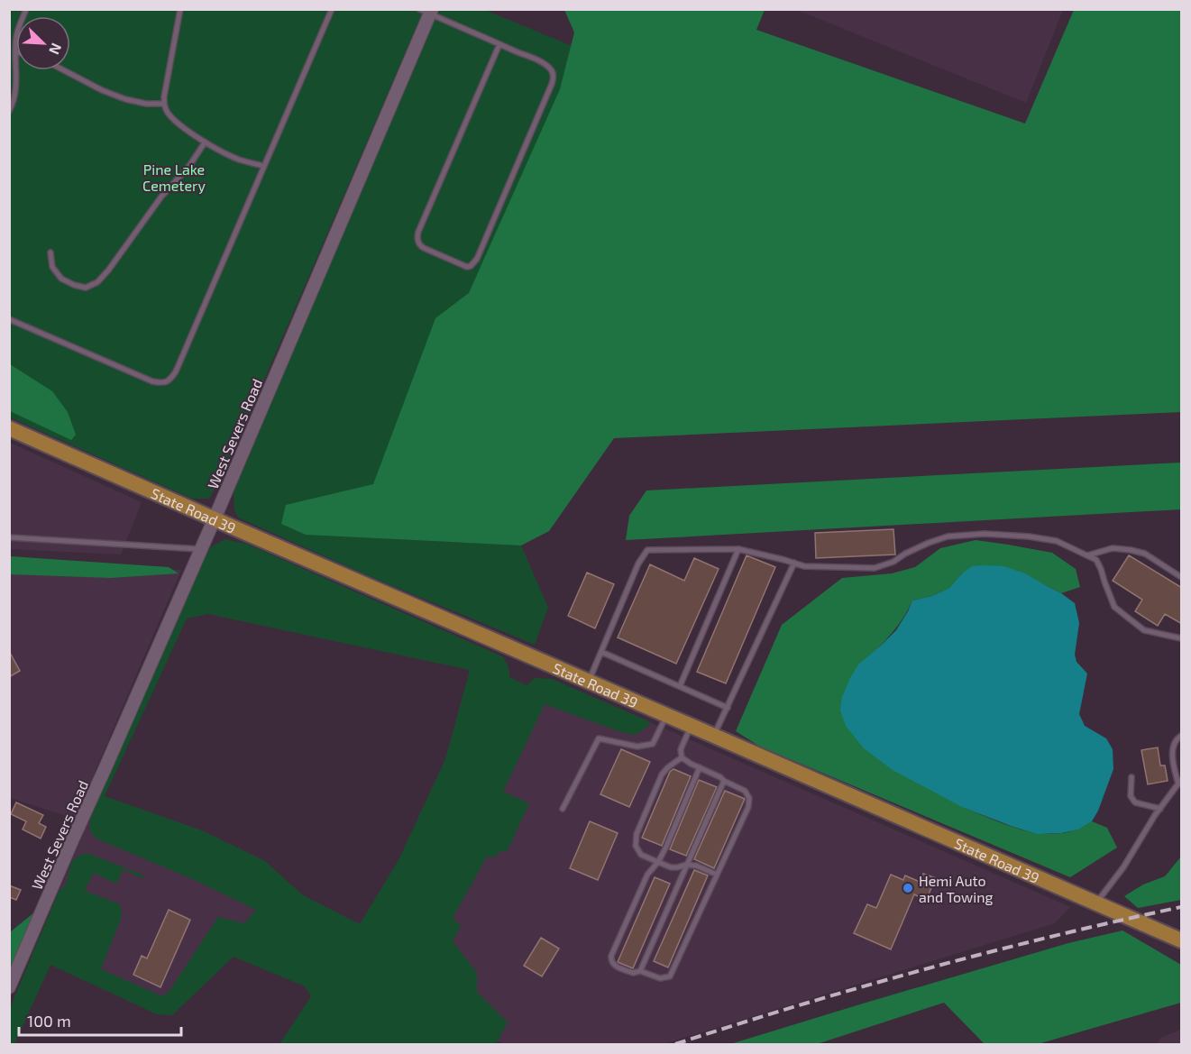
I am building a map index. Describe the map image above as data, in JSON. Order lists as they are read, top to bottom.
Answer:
{
  "streets": {
    "main road": ["State Road 39"],
    "street": ["West Severs Road"]
  },
  "crossings": [
    ["West Severs Road", "State Road 39"]
  ],
  "parks": ["Pine Lake Cemetery"],
  "places": ["Hemi Auto and Towing"],
  "scale_bar": "100 m",
  "north": "bottom right"
}
